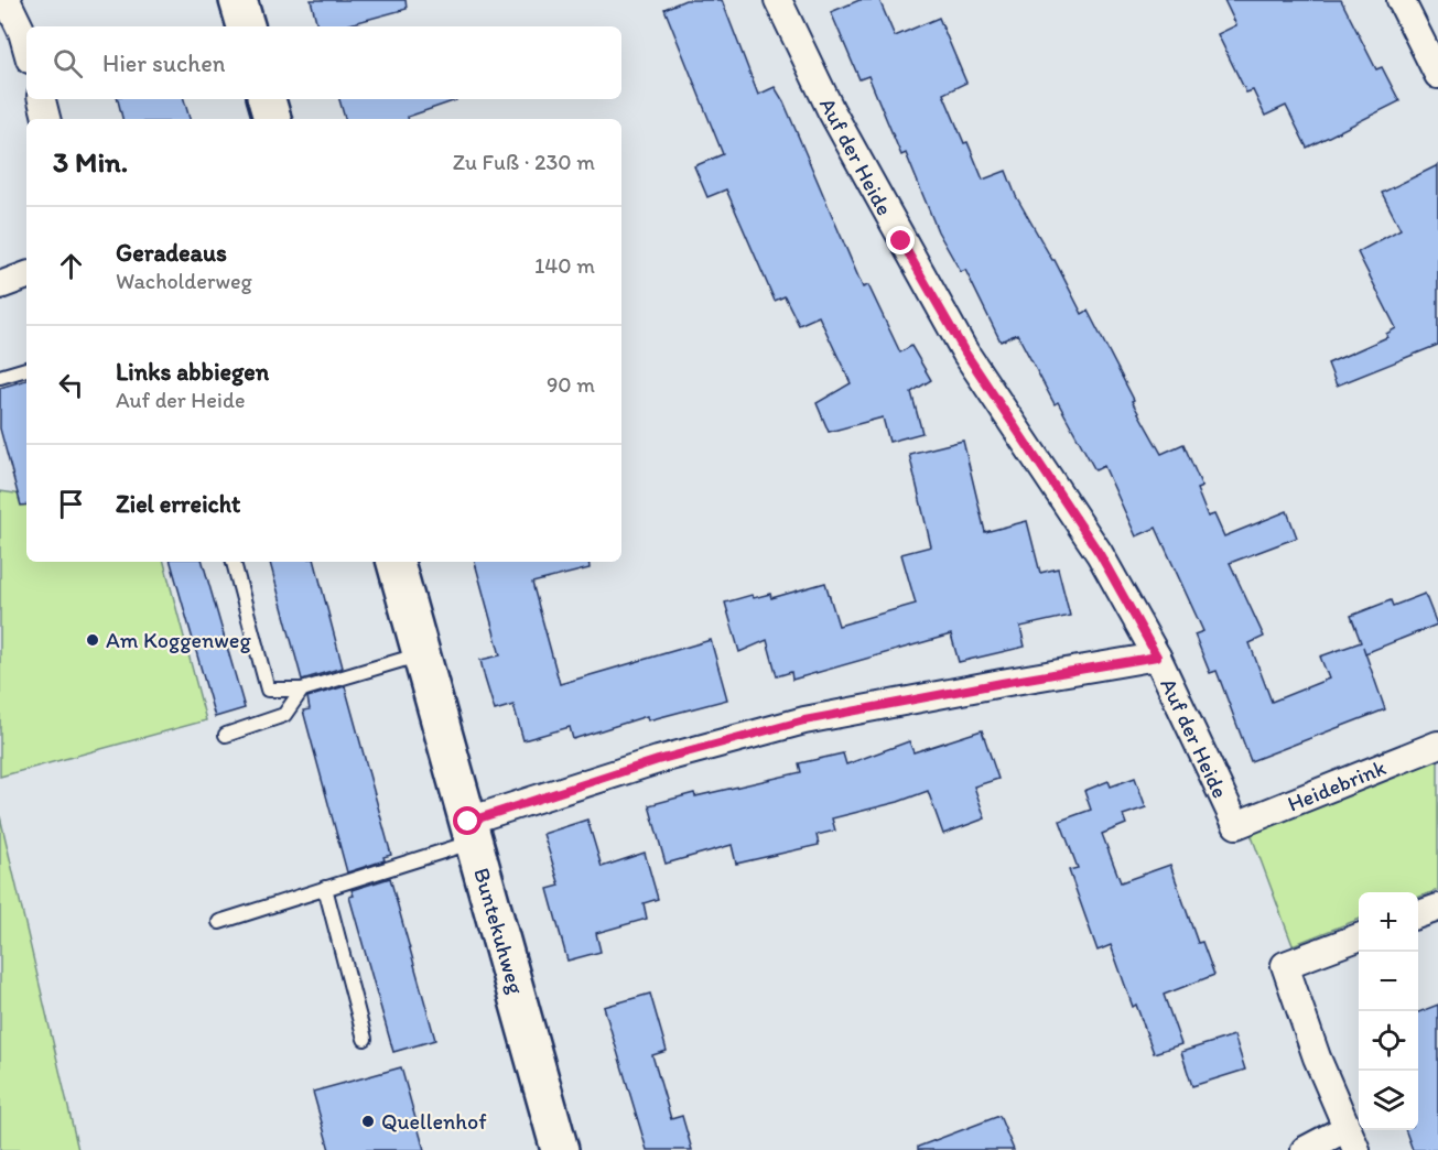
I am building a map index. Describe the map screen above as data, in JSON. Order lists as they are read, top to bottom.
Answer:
{
  "streets": {
    "main road": ["Buntekuhweg"],
    "street": ["Auf der Heide", "Heidebrink"]
  },
  "crossings": [
    ["Auf der Heide", "Heidebrink"]
  ],
  "places": ["Am Koggenweg", "Quellenhof"],
  "page": {
    "search": "Hier suchen",
    "heading": ["3 Min.", "Zu Fuß · 230 m"],
    "list": [
      ["Geradeaus", "Wacholderweg", "140 m"],
      ["Links abbiegen", "Auf der Heide", "90 m"],
      "Ziel erreicht"
    ],
    "map_buttons": ["+", "−"]
  }
}
